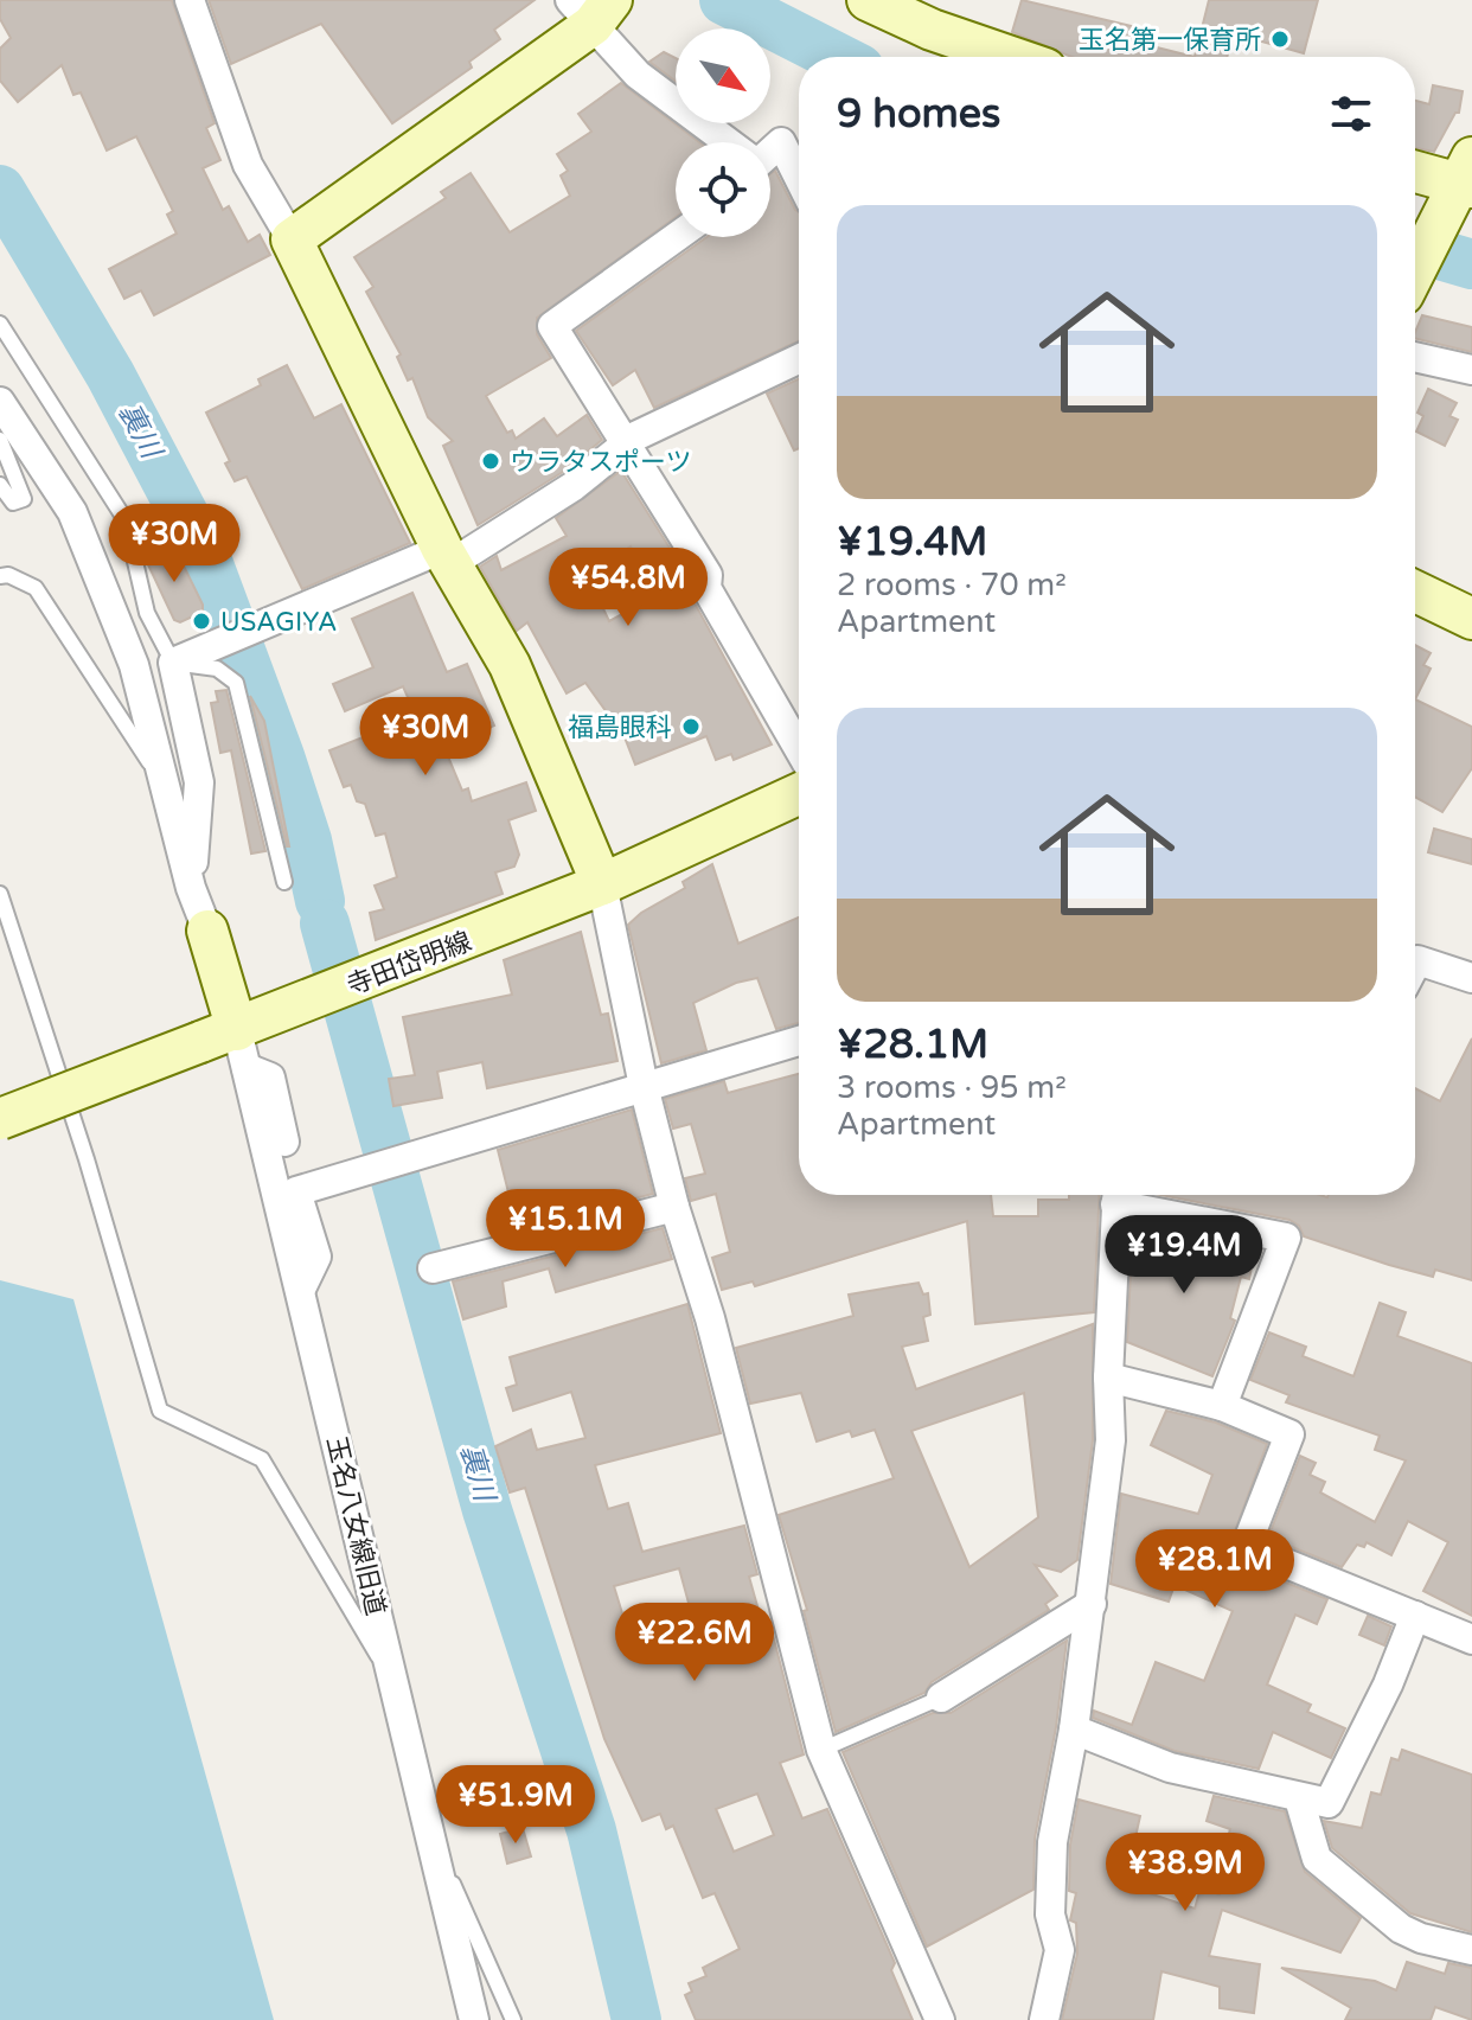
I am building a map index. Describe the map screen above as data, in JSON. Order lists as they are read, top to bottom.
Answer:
{
  "streets": {
    "street": ["寺田岱明線", "玉名八女線旧道"]
  },
  "crossings": [
    ["寺田岱明線", "玉名八女線旧道"]
  ],
  "water": ["裏川"],
  "places": [
    "玉名第一保育所",
    "ウラタスポーツ",
    "USAGIYA",
    "福島眼科"
  ],
  "north": "bottom right",
  "page": {
    "heading": "9 homes",
    "list": [
      {
        "name": "¥19.4M",
        "note": "2 rooms · 70 m² · Apartment"
      },
      {
        "name": "¥28.1M",
        "note": "3 rooms · 95 m² · Apartment"
      }
    ],
    "price": [
      "¥30M",
      "¥54.8M",
      "¥30M",
      "¥15.1M",
      "¥19.4M",
      "¥28.1M",
      "¥22.6M",
      "¥51.9M",
      "¥38.9M"
    ]
  }
}
